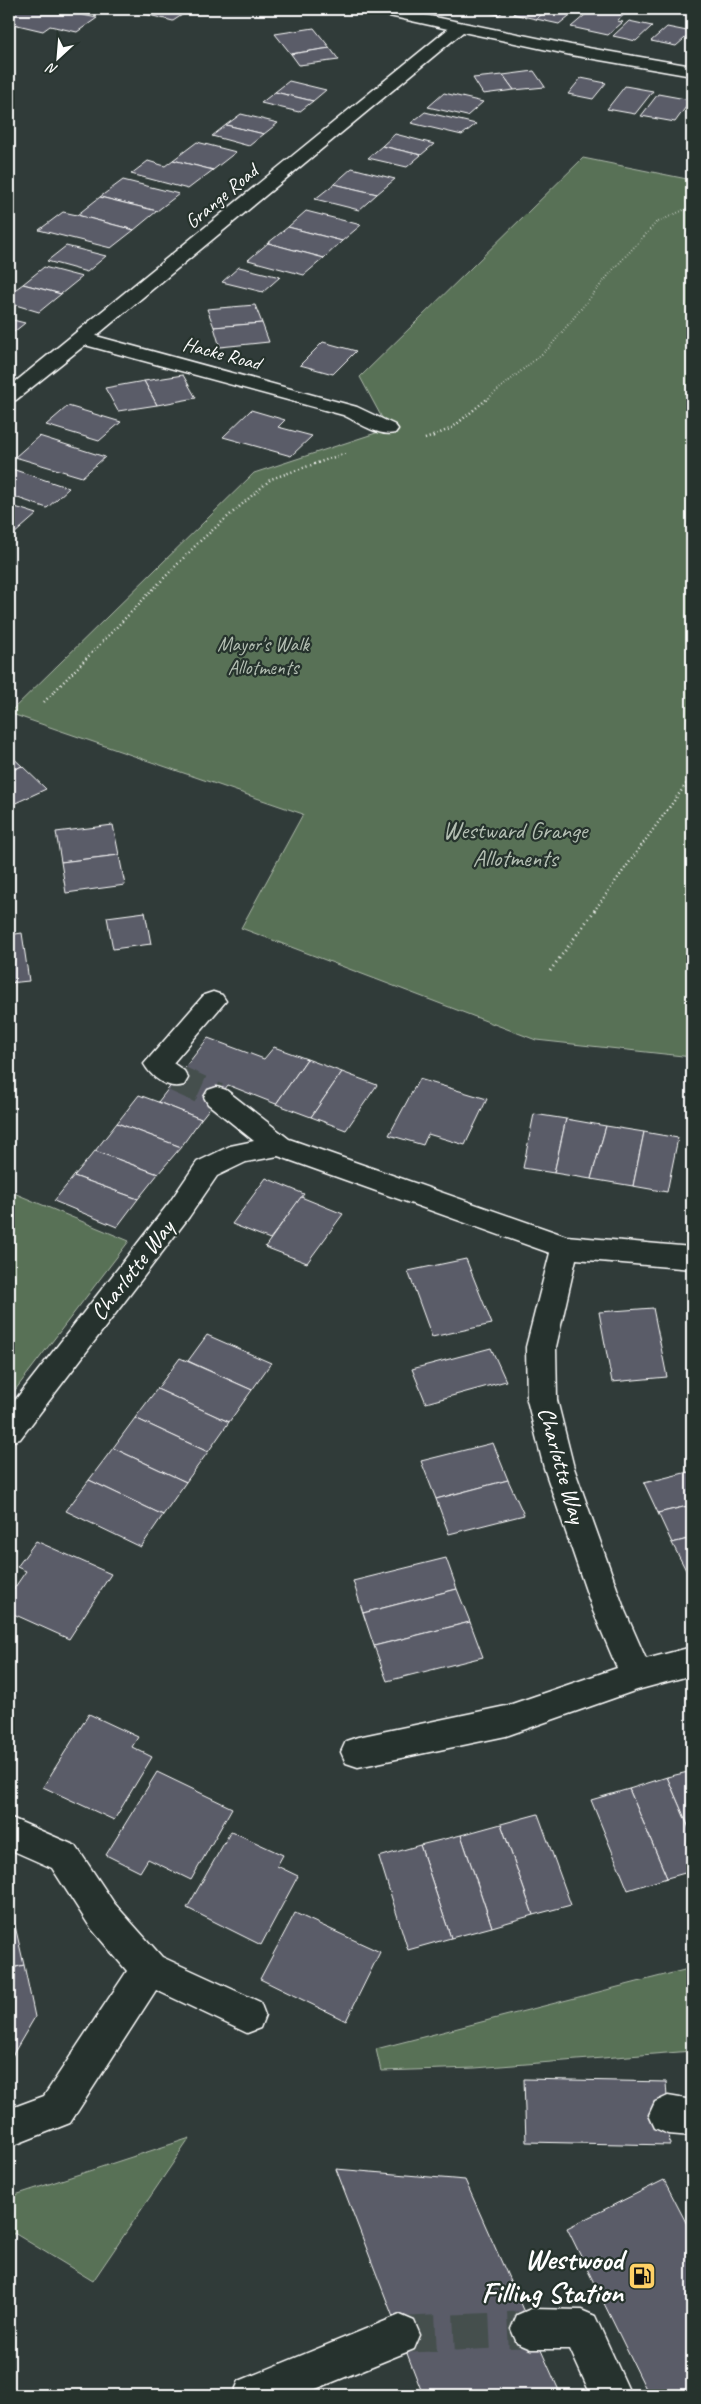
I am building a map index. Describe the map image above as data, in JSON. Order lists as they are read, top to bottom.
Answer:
{
  "streets": {
    "street": ["Grange Road", "Hacke Road", "Charlotte Way"]
  },
  "crossings": [
    ["Grange Road", "Hacke Road"]
  ],
  "parks": ["Mayor's Walk Allotments", "Westward Grange Allotments"],
  "places": {
    "fuel station": ["Westwood Filling Station"]
  },
  "north": "bottom left"
}
